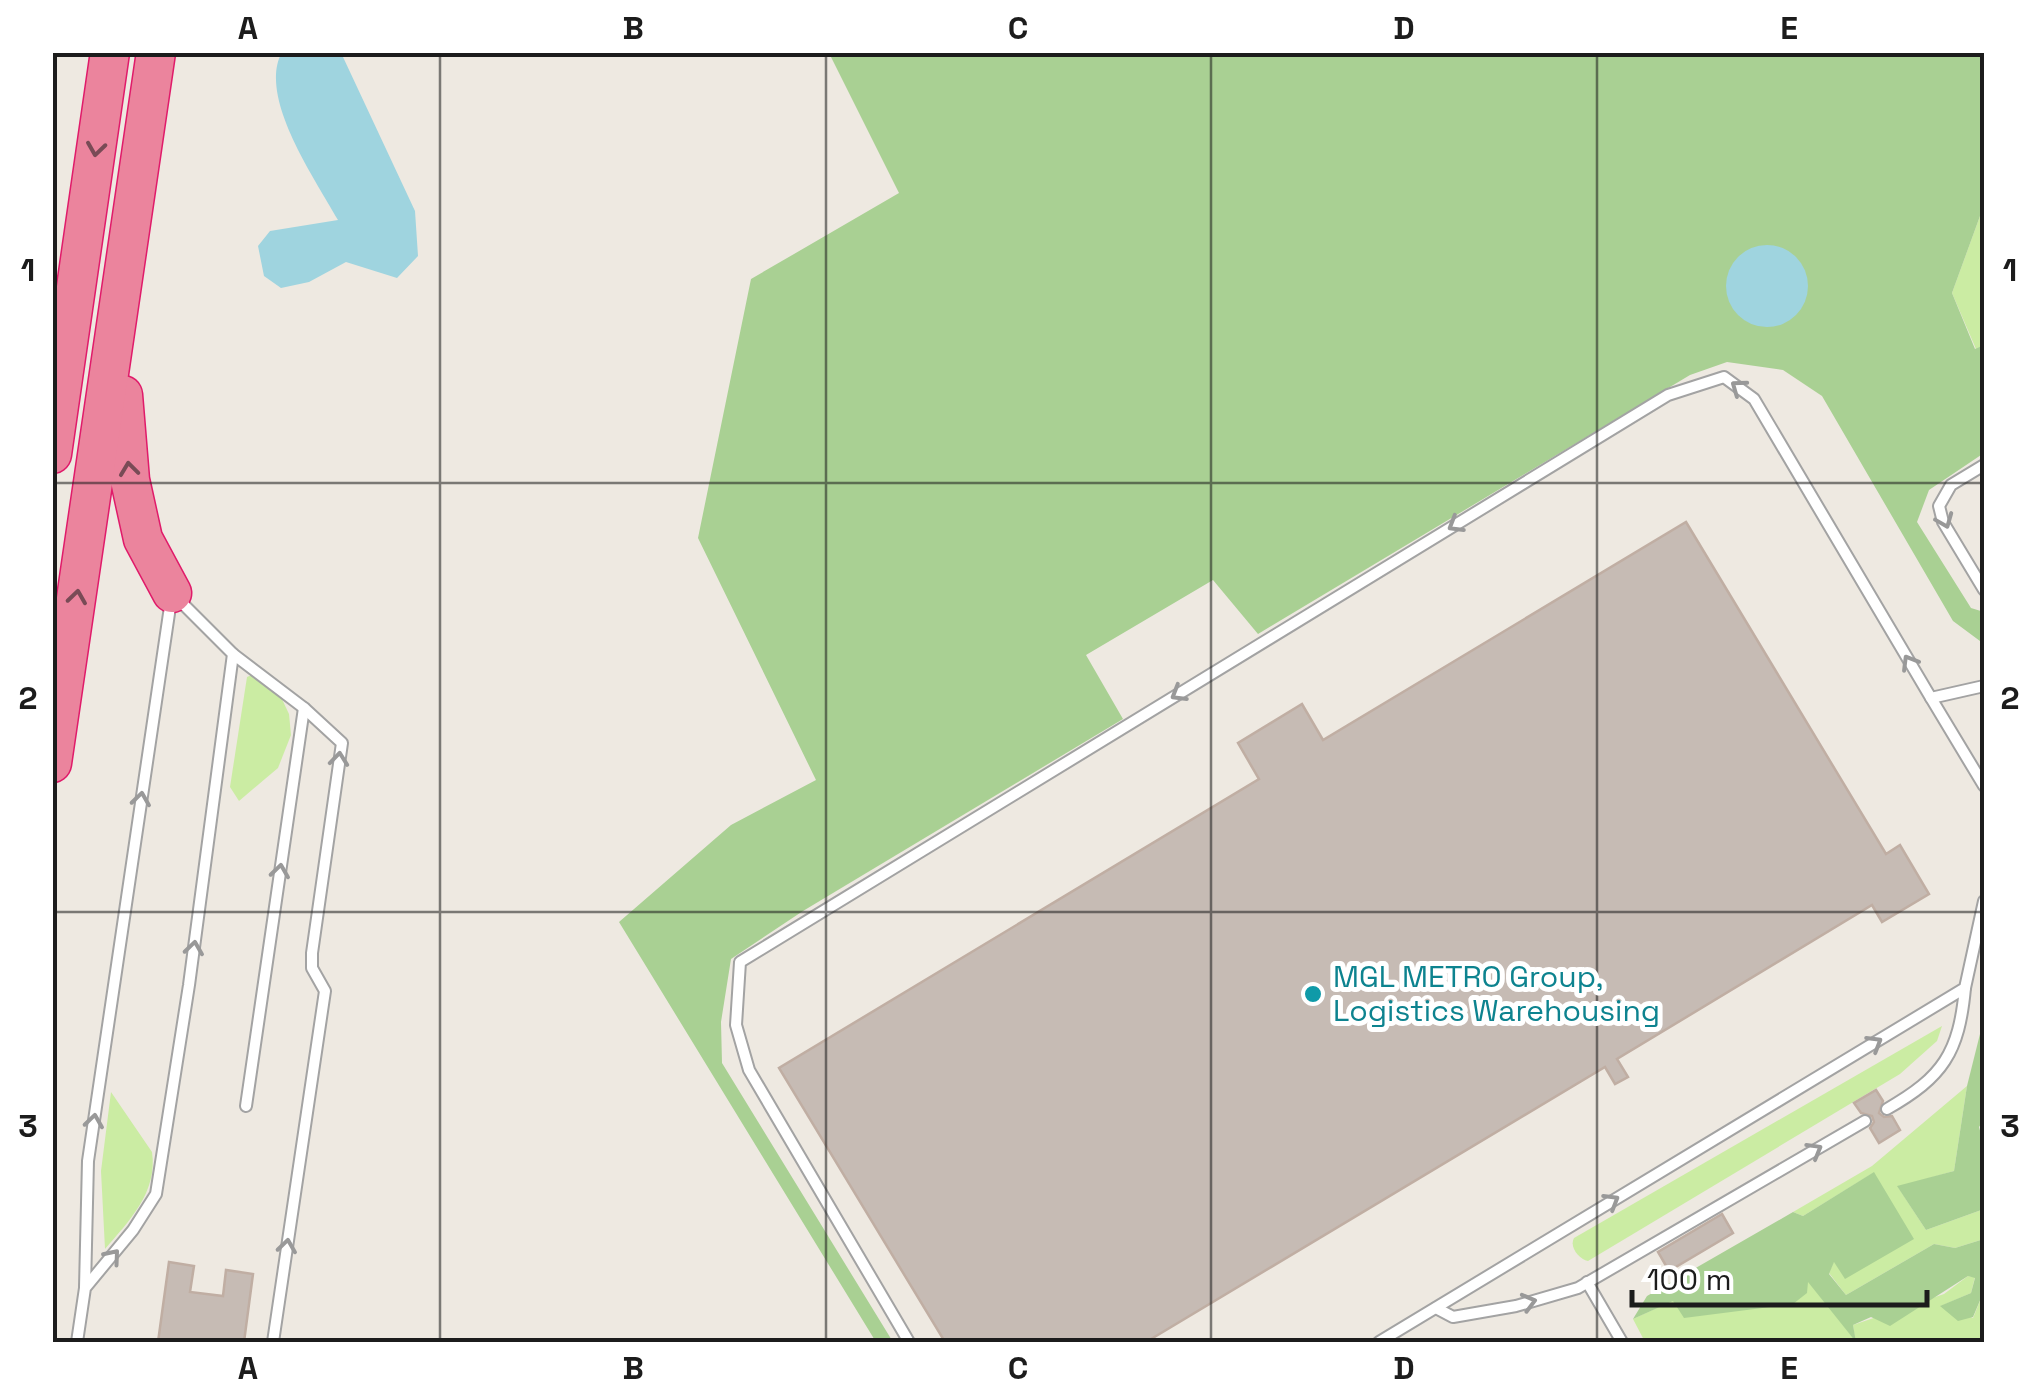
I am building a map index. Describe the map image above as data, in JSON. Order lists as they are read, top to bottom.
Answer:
{
  "places": ["MGL METRO Group, Logistics Warehousing"],
  "scale_bar": "100 m",
  "grid": {
    "columns": [
      "A",
      "B",
      "C",
      "D",
      "E"
    ],
    "rows": ["1", "2", "3"]
  }
}
